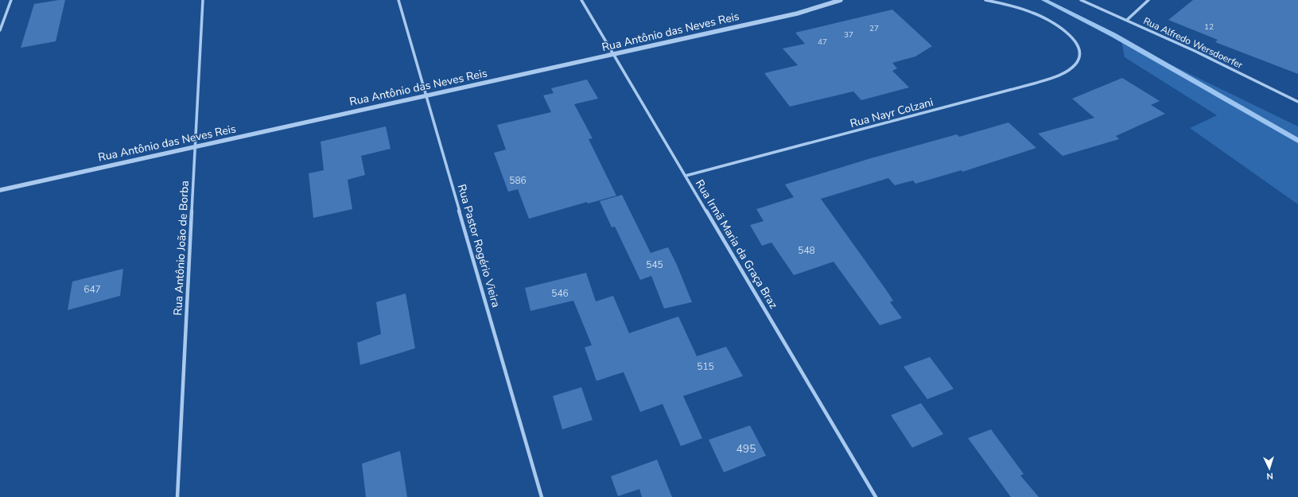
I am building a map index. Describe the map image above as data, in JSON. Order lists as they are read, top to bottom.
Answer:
{
  "streets": {
    "street": [
      "Rua Antônio das Neves Reis",
      "Rua Alfredo Wersdoerfer",
      "Rua Nayr Colzani",
      "Rua Irmã Maria da Graça Braz",
      "Rua Pastor Rogério Vieira",
      "Rua Antônio João de Borba"
    ]
  },
  "crossings": [
    ["Rua Antônio das Neves Reis", "Rua Irmã Maria da Graça Braz"],
    ["Rua Antônio das Neves Reis", "Rua Pastor Rogério Vieira"],
    ["Rua Antônio das Neves Reis", "Rua Antônio João de Borba"],
    ["Rua Nayr Colzani", "Rua Irmã Maria da Graça Braz"]
  ],
  "house_numbers": [
    "12",
    "27",
    "37",
    "47",
    "586",
    "548",
    "545",
    "647",
    "546",
    "515",
    "495"
  ],
  "north": "bottom"
}
